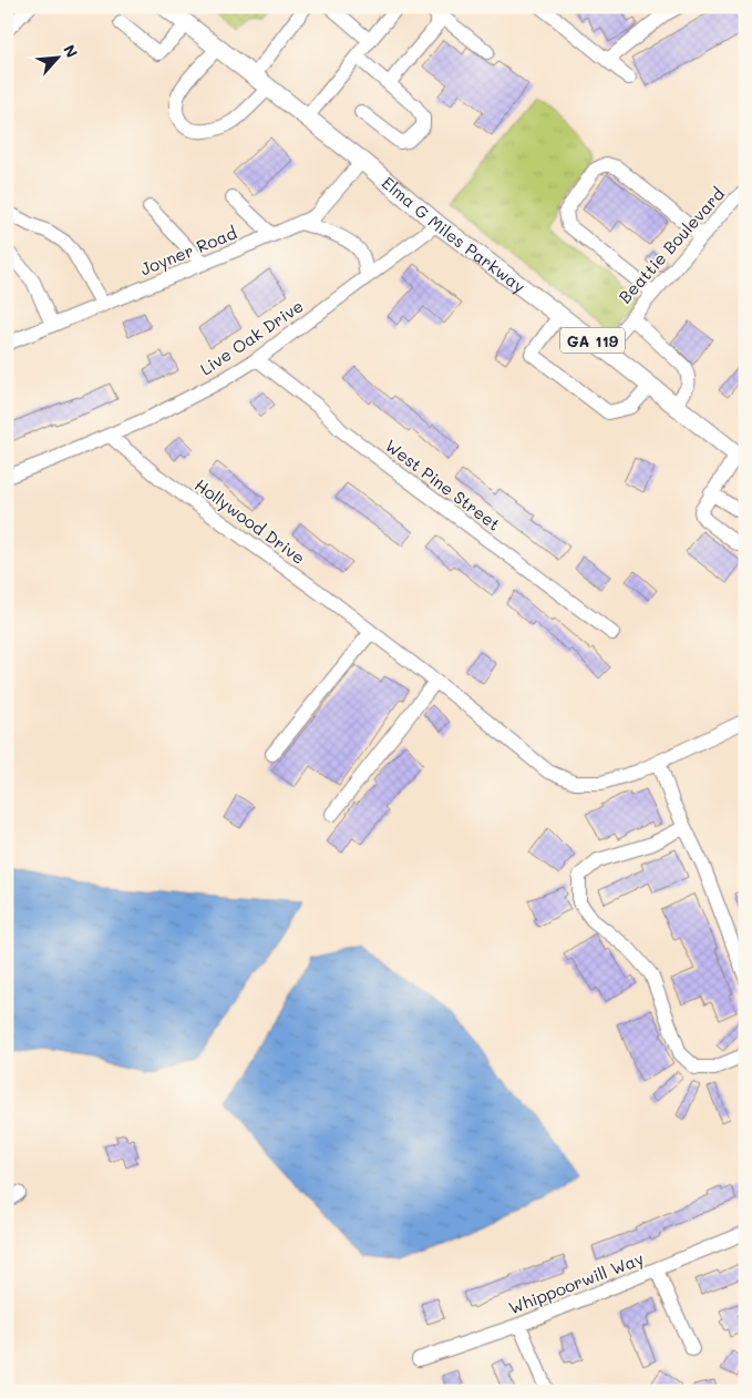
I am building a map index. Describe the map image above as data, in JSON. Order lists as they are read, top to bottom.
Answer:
{
  "streets": {
    "main road": ["Elma G Miles Parkway", "GA 119"],
    "street": [
      "Beattie Boulevard",
      "Joyner Road",
      "Live Oak Drive",
      "West Pine Street",
      "Hollywood Drive",
      "Whippoorwill Way"
    ]
  },
  "crossings": [
    ["Elma G Miles Parkway", "Beattie Boulevard"],
    ["Elma G Miles Parkway", "Joyner Road"],
    ["Elma G Miles Parkway", "Live Oak Drive"],
    ["Live Oak Drive", "West Pine Street"],
    ["Live Oak Drive", "Hollywood Drive"]
  ],
  "north": "top right"
}
